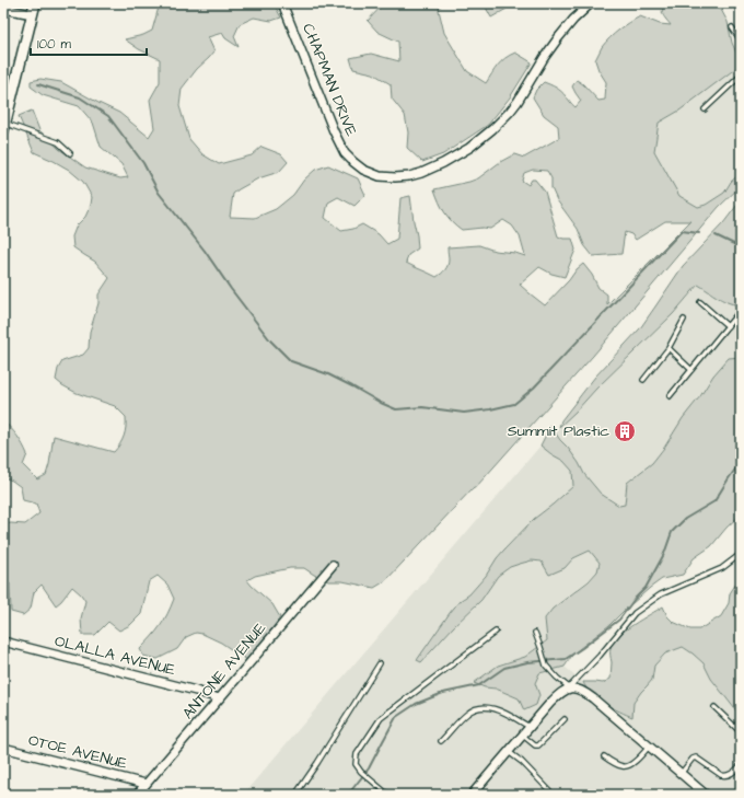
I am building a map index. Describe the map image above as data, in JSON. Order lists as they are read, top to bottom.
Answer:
{
  "streets": {
    "street": [
      "CHAPMAN DRIVE",
      "OLALLA AVENUE",
      "ANTONE AVENUE",
      "OTOE AVENUE"
    ]
  },
  "crossings": [
    ["OLALLA AVENUE", "ANTONE AVENUE"],
    ["ANTONE AVENUE", "OTOE AVENUE"]
  ],
  "places": {
    "building": ["Summit Plastic"]
  },
  "scale_bar": "100 m"
}
